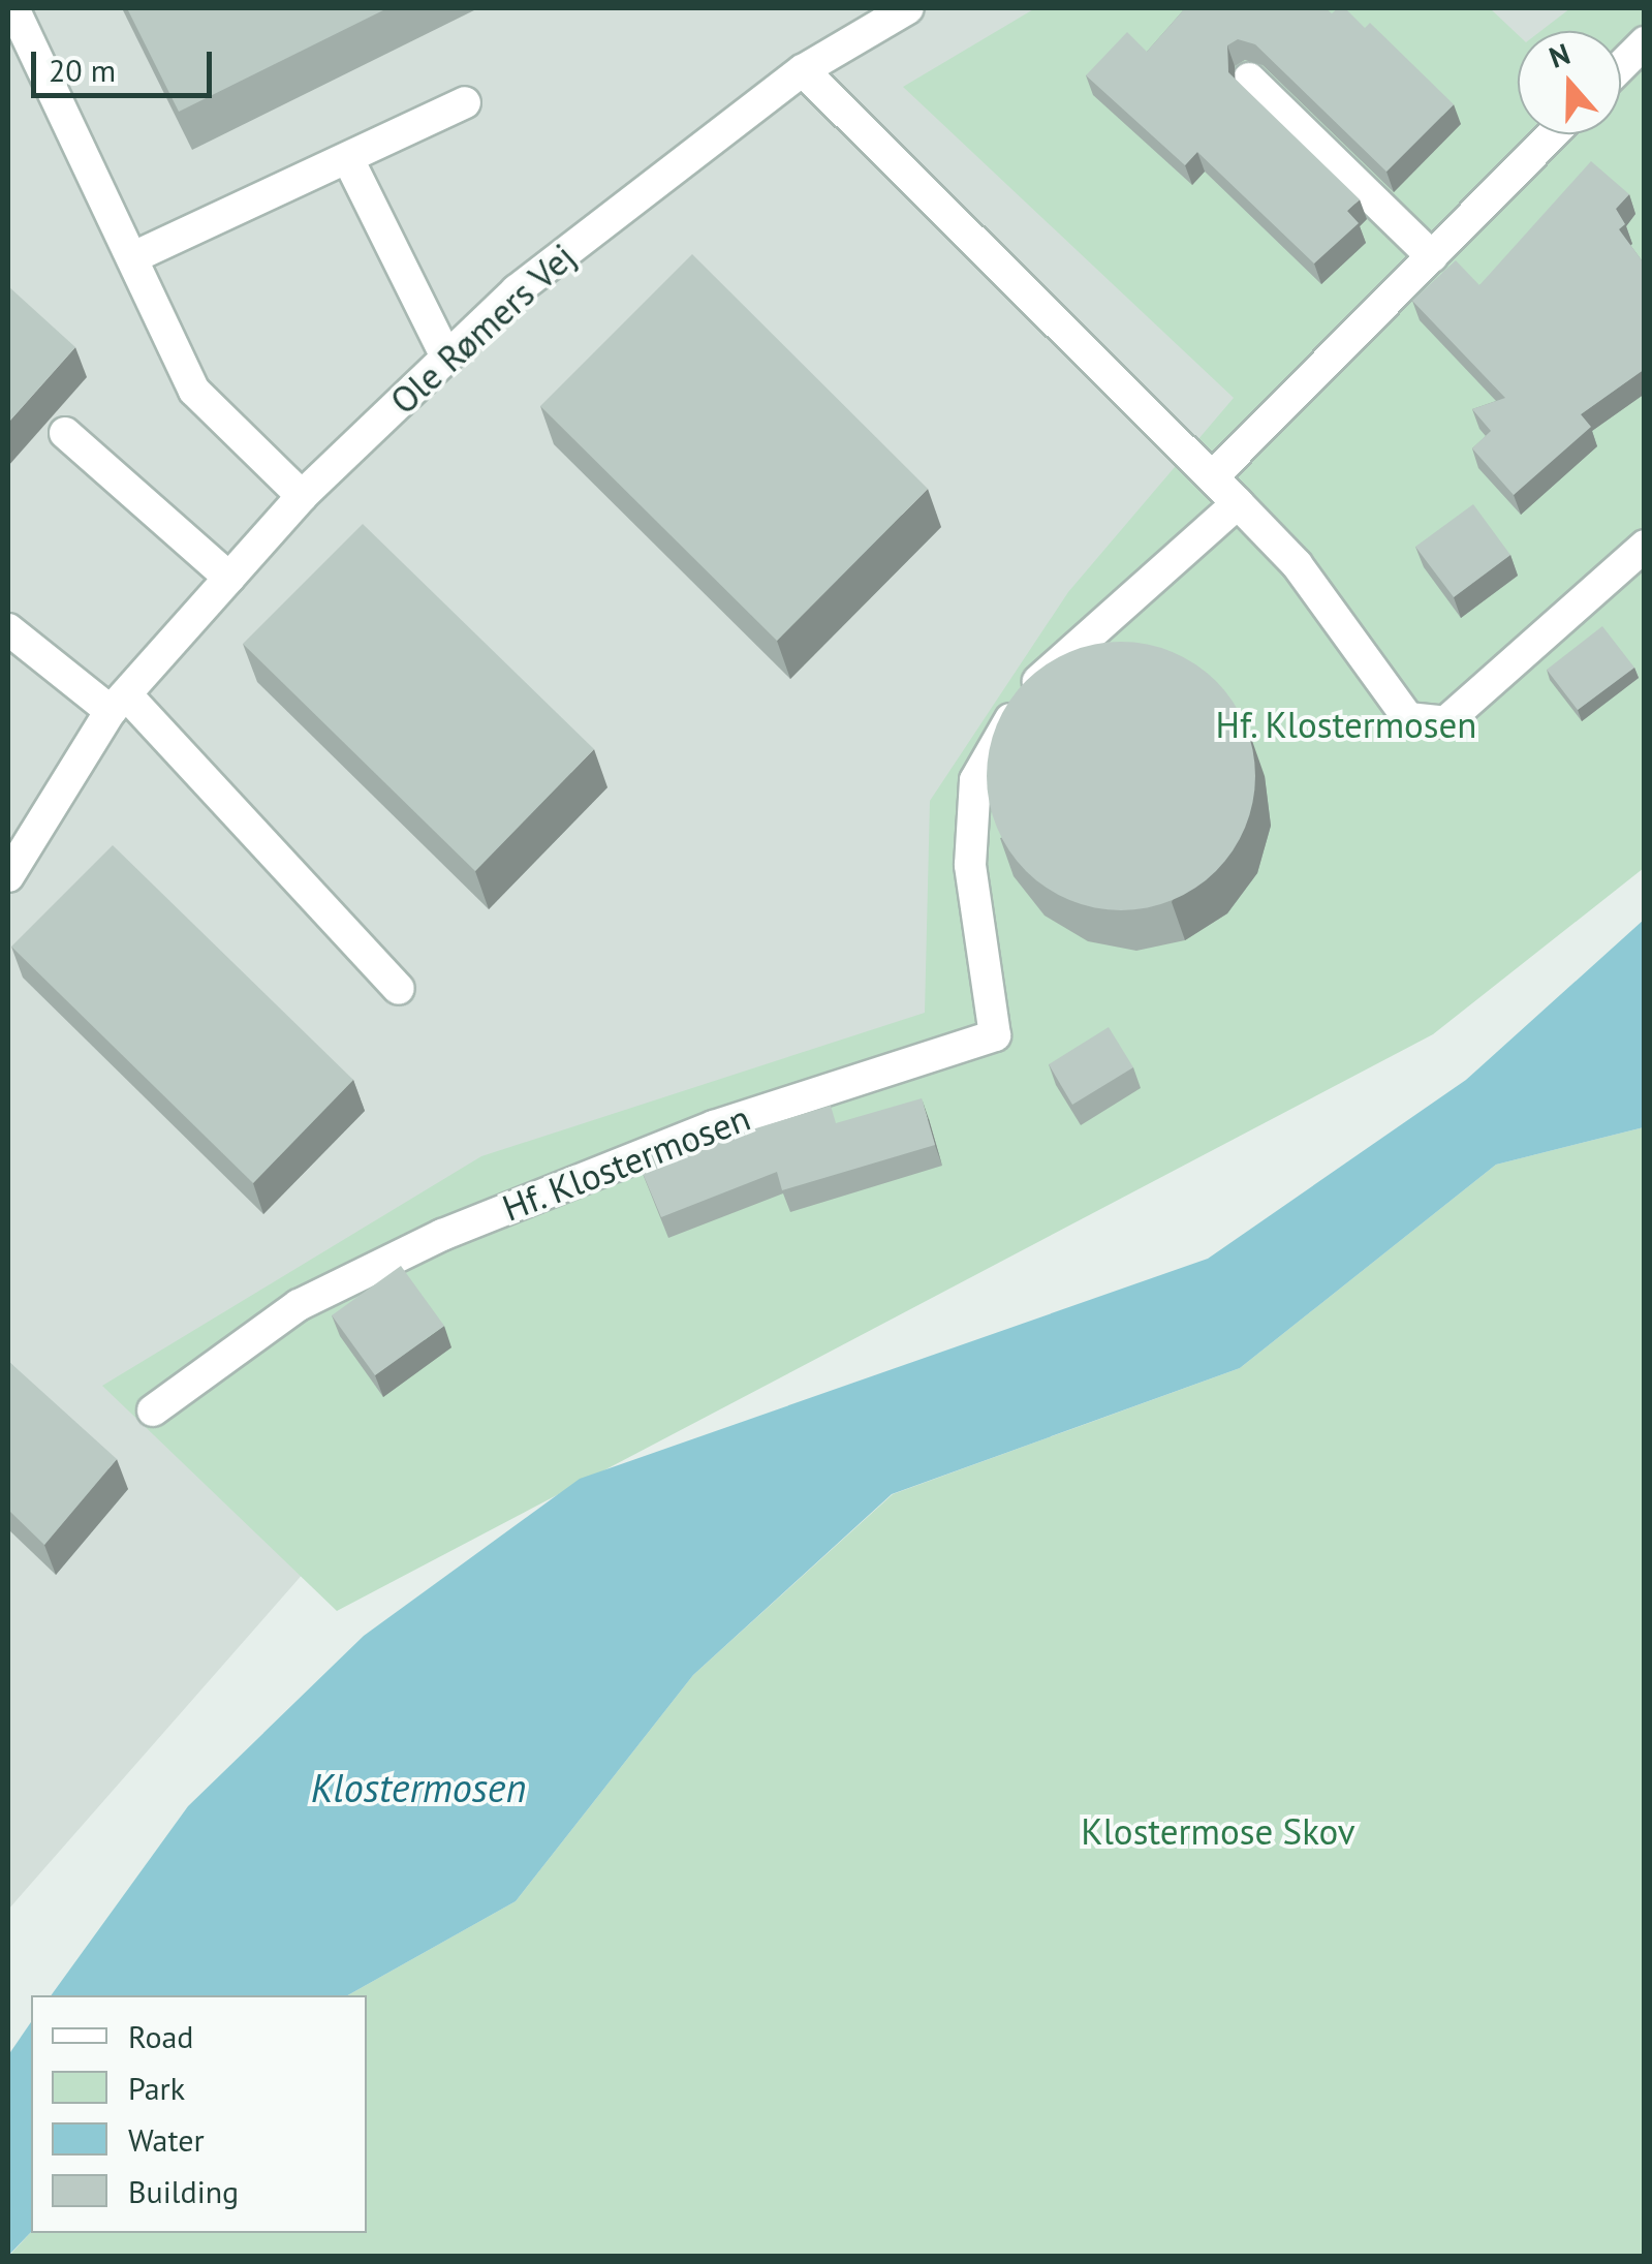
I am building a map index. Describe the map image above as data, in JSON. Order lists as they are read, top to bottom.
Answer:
{
  "streets": {
    "street": ["Ole Rømers Vej", "Hf. Klostermosen"]
  },
  "water": ["Klostermosen"],
  "parks": ["Hf. Klostermosen", "Klostermose Skov"],
  "legend": [
    "Road",
    "Park",
    "Water",
    "Building"
  ],
  "scale_bar": "20 m",
  "north": "top"
}
